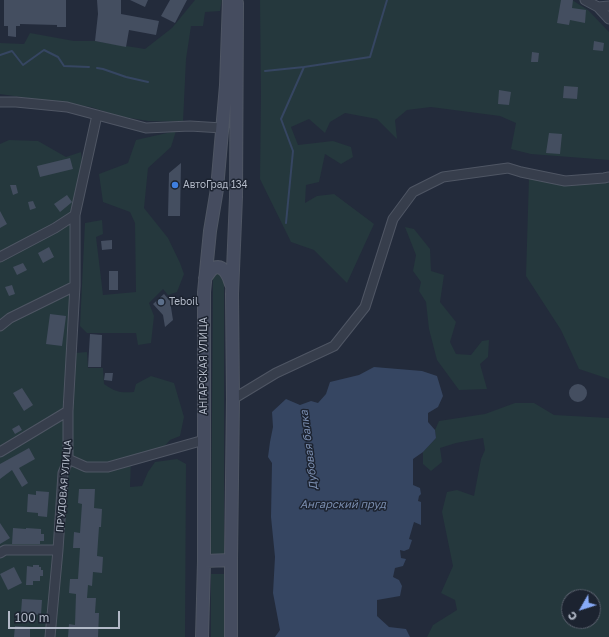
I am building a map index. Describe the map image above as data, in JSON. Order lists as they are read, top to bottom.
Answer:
{
  "streets": {
    "main road": ["АНГАРСКАЯ УЛИЦА"],
    "street": ["ПРУДОВАЯ УЛИЦА"]
  },
  "water": ["Дубовая балка", "Ангарский пруд"],
  "places": ["АвтоГрад 134", "Teboil"],
  "scale_bar": "100 m",
  "north": "bottom left"
}
